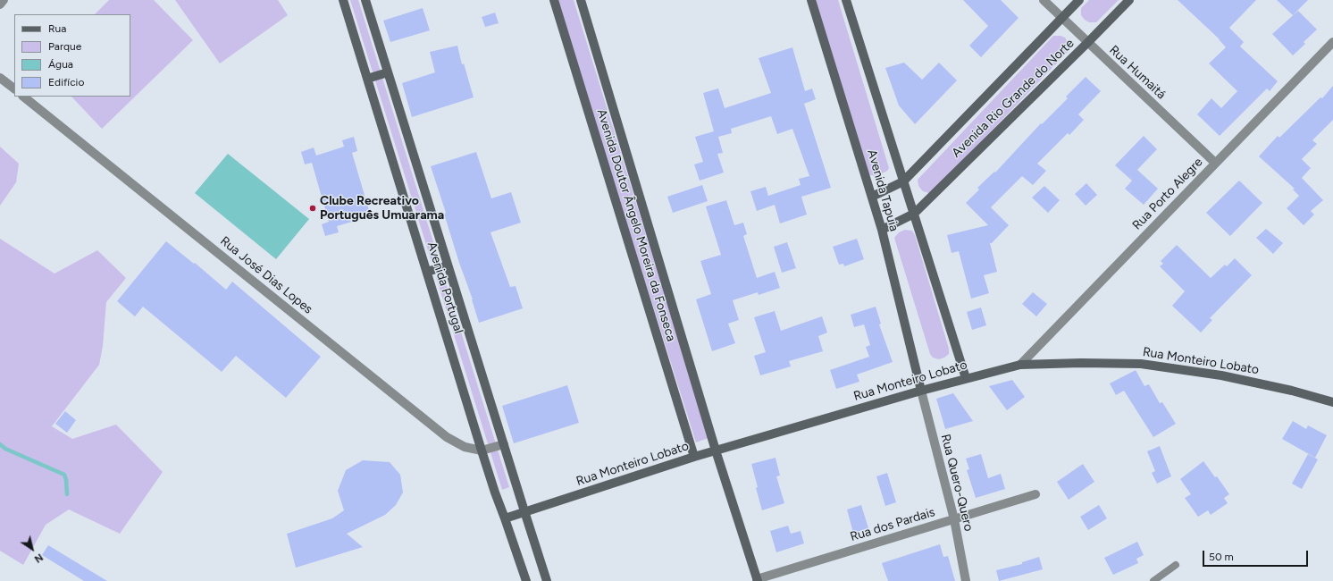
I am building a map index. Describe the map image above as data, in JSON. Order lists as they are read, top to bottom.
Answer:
{
  "streets": {
    "main road": [
      "Avenida Rio Grande do Norte",
      "Avenida Tapuia",
      "Avenida Doutor Ângelo Moreira da Fonseca",
      "Avenida Portugal",
      "Rua Monteiro Lobato"
    ],
    "street": [
      "Rua Humaitá",
      "Rua Porto Alegre",
      "Rua José Dias Lopes",
      "Rua Quero-Quero",
      "Rua dos Pardais"
    ]
  },
  "crossings": [
    ["Rua Humaitá", "Avenida Rio Grande do Norte"],
    ["Rua Humaitá", "Rua Porto Alegre"],
    ["Avenida Rio Grande do Norte", "Avenida Tapuia"],
    ["Avenida Tapuia", "Rua Monteiro Lobato"],
    ["Avenida Tapuia", "Rua Quero-Quero"],
    ["Rua Porto Alegre", "Rua Monteiro Lobato"],
    ["Avenida Doutor Ângelo Moreira da Fonseca", "Rua Monteiro Lobato"],
    ["Avenida Doutor Ângelo Moreira da Fonseca", "Rua dos Pardais"],
    ["Rua José Dias Lopes", "Avenida Portugal"],
    ["Avenida Portugal", "Rua Monteiro Lobato"],
    ["Rua Monteiro Lobato", "Rua Quero-Quero"],
    ["Rua Quero-Quero", "Rua dos Pardais"]
  ],
  "places": ["Clube Recreativo Português Umuarama"],
  "legend": [
    "Rua",
    "Parque",
    "Água",
    "Edifício"
  ],
  "scale_bar": "50 m",
  "north": "bottom right"
}
